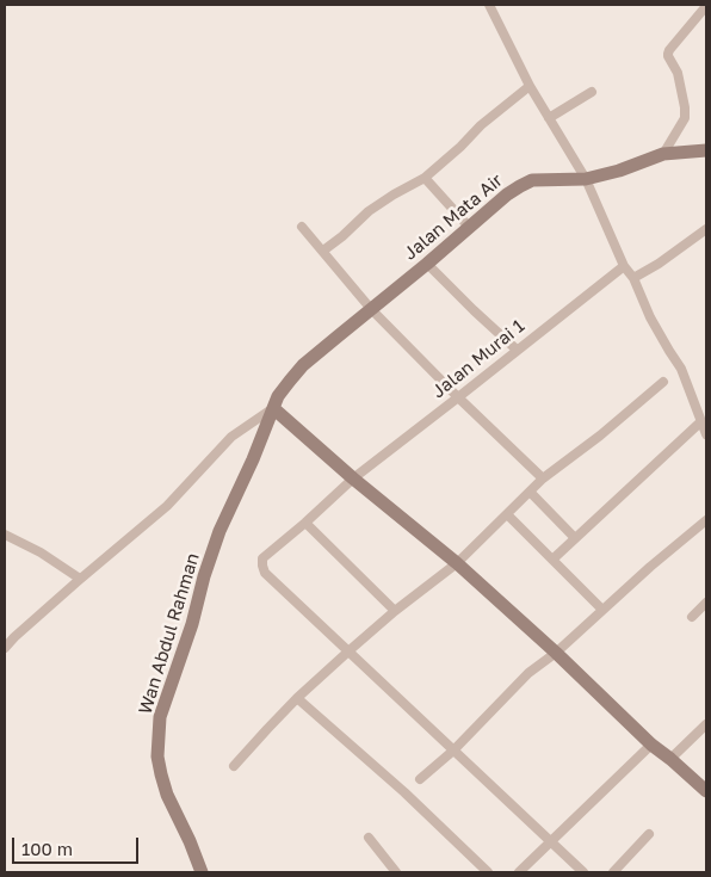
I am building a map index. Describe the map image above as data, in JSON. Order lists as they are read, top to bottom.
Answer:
{
  "streets": {
    "street": ["Jalan Mata Air", "Jalan Murai 1", "Wan Abdul Rahman"]
  },
  "crossings": [
    ["Jalan Mata Air", "Wan Abdul Rahman"]
  ],
  "scale_bar": "100 m"
}
